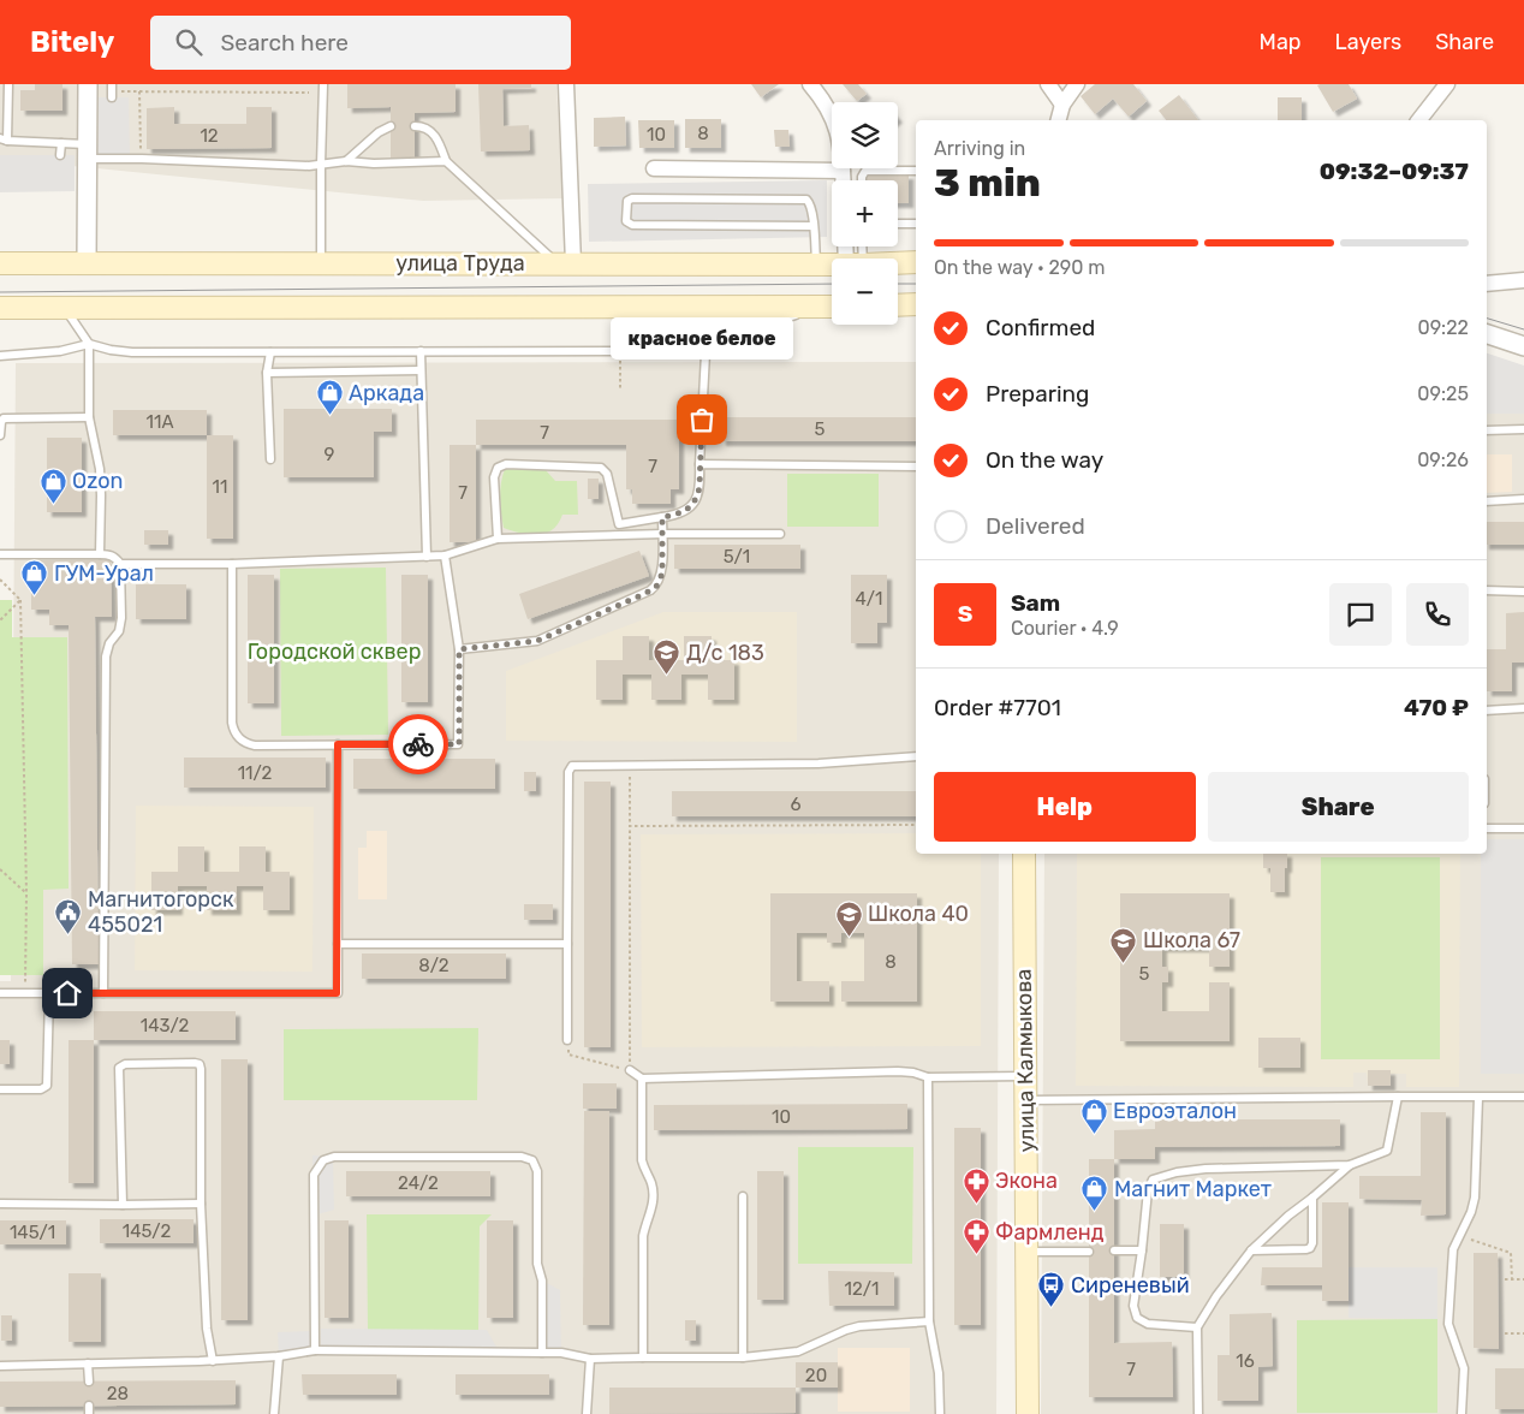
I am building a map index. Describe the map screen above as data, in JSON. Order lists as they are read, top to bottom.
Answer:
{
  "streets": {
    "main road": ["улица Труда", "улица Калмыкова"]
  },
  "parks": ["Городской сквер"],
  "places": {
    "shop": [
      "Аркада",
      "Ozon",
      "ГУМ-Урал",
      "Евроэталон",
      "Магнит Маркет"
    ],
    "other": ["красное белое"],
    "school or university": ["Д/с 183", "Школа 40", "Школа 67"],
    "public building": ["Магнитогорск 455021"],
    "pharmacy": ["Экона", "Фармленд"],
    "bus stop": ["Сиреневый"]
  },
  "house_numbers": [
    "8",
    "10",
    "12",
    "11А",
    "5",
    "7",
    "9",
    "7",
    "11",
    "7",
    "5/1",
    "4/1",
    "11/2",
    "6",
    "8",
    "8/2",
    "5",
    "143/2",
    "10",
    "24/2",
    "145/2",
    "145/1",
    "12/1",
    "16",
    "7",
    "20",
    "28"
  ],
  "page": {
    "header": "Bitely",
    "search": "Search here",
    "nav": ["Map", "Layers", "Share"],
    "map_buttons": ["+", "−"],
    "heading": ["3 min", "Arriving in", "09:32–09:37"],
    "panel": [
      "Sam",
      "Courier · 4.9",
      "Order #7701",
      "470 ₽"
    ],
    "bar": "On the way · 290 m",
    "list": [
      ["Confirmed", "09:22"],
      ["Preparing", "09:25"],
      ["On the way", "09:26"],
      "Delivered"
    ],
    "bubble": "красное белое",
    "round": "S",
    "buttons": ["Help", "Share"]
  }
}
